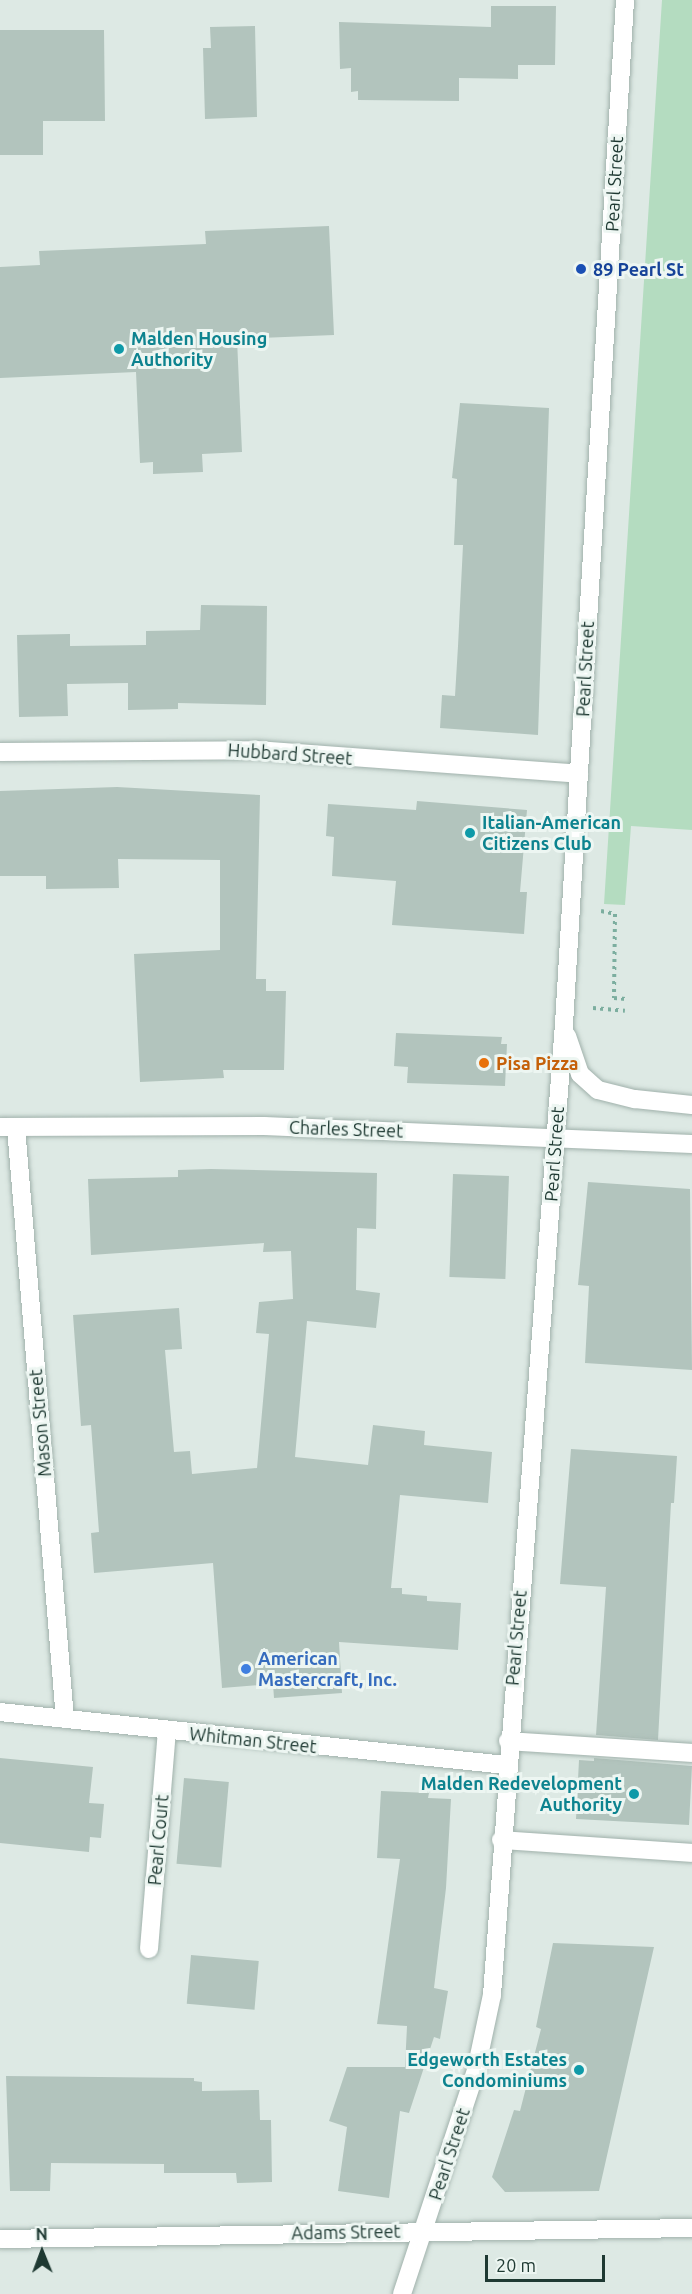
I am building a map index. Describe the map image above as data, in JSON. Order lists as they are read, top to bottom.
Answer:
{
  "streets": {
    "street": [
      "Pearl Street",
      "Hubbard Street",
      "Charles Street",
      "Mason Street",
      "Whitman Street",
      "Pearl Court",
      "Adams Street"
    ]
  },
  "crossings": [
    ["Pearl Street", "Hubbard Street"],
    ["Pearl Street", "Charles Street"],
    ["Pearl Street", "Whitman Street"],
    ["Pearl Street", "Adams Street"],
    ["Charles Street", "Mason Street"],
    ["Mason Street", "Whitman Street"],
    ["Whitman Street", "Pearl Court"]
  ],
  "places": [
    "89 Pearl St",
    "Malden Housing Authority",
    "Italian-American Citizens Club",
    "Pisa Pizza",
    "American Mastercraft, Inc.",
    "Malden Redevelopment Authority",
    "Edgeworth Estates Condominiums"
  ],
  "scale_bar": "20 m",
  "north": "top"
}
